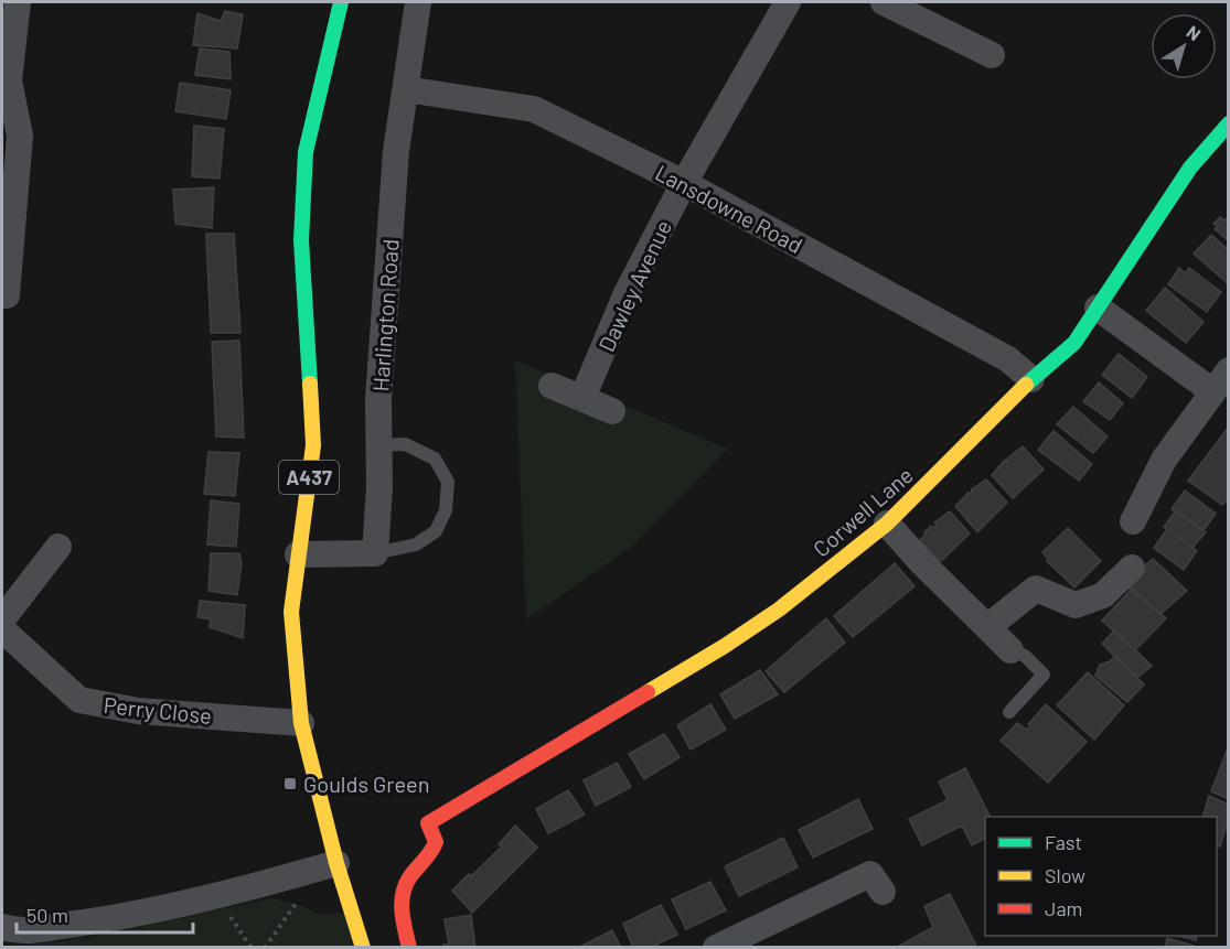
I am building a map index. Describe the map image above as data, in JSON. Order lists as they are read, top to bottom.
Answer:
{
  "streets": {
    "street": [
      "Lansdowne Road",
      "Dawley Avenue",
      "Harlington Road",
      "A437",
      "Corwell Lane",
      "Perry Close"
    ]
  },
  "crossings": [
    ["Lansdowne Road", "Dawley Avenue"],
    ["Lansdowne Road", "Harlington Road"],
    ["Lansdowne Road", "Corwell Lane"],
    ["A437", "Perry Close"]
  ],
  "places": {
    "transit": ["Goulds Green"]
  },
  "legend": ["Fast", "Slow", "Jam"],
  "scale_bar": "50 m",
  "north": "top right"
}
